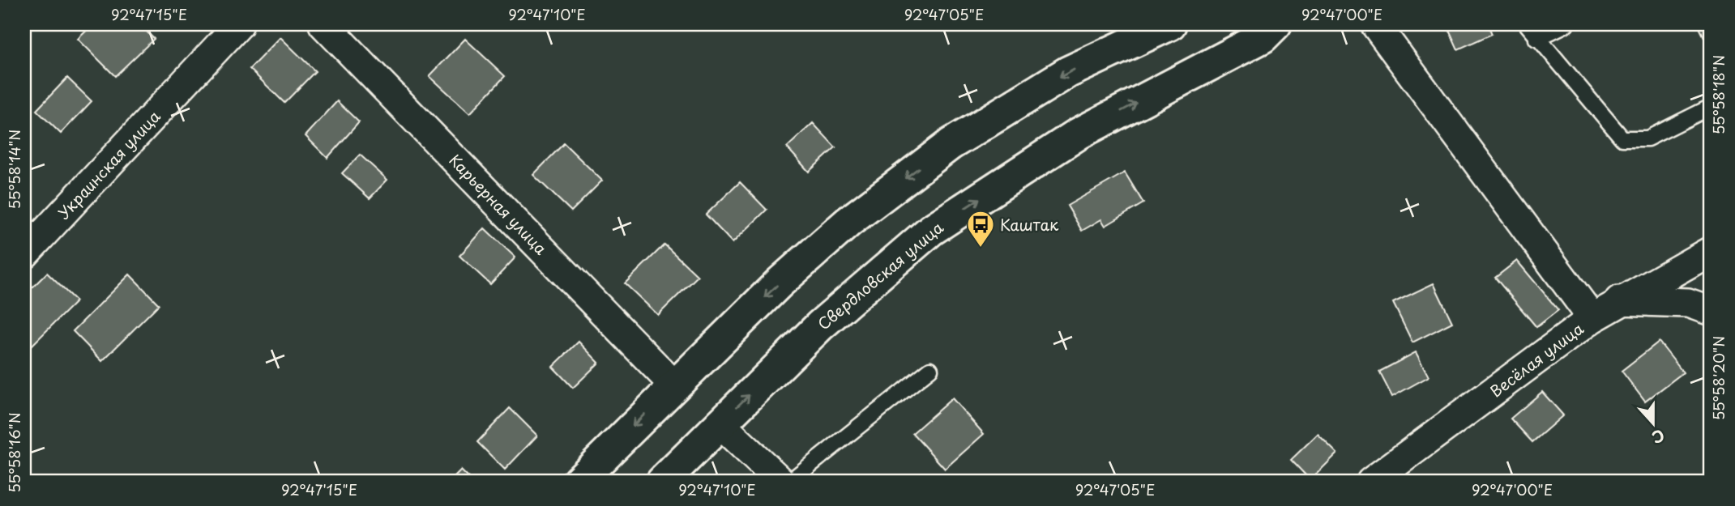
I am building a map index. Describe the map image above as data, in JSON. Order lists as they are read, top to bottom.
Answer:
{
  "streets": {
    "highway": ["Свердловская улица"],
    "street": ["Украинская улица", "Карьерная улица", "Весёлая улица"]
  },
  "places": {
    "bus stop": ["Каштак"]
  },
  "north": "bottom",
  "coordinates": [
    "92°47'15\"E",
    "92°47'10\"E",
    "92°47'05\"E",
    "92°47'00\"E",
    "55°58'18\"N",
    "55°58'14\"N",
    "55°58'20\"N",
    "55°58'16\"N"
  ]
}
